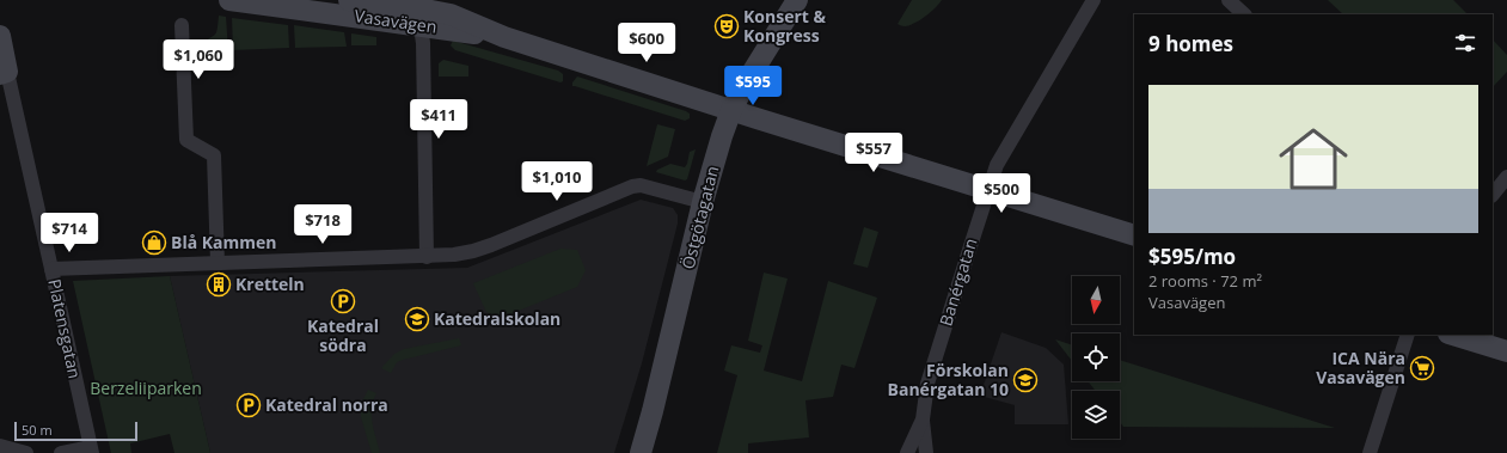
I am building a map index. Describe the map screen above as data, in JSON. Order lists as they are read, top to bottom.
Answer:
{
  "streets": {
    "main road": ["Vasavägen", "Östgötagatan", "Platensgatan"],
    "street": ["Banérgatan"]
  },
  "crossings": [
    ["Vasavägen", "Östgötagatan"],
    ["Vasavägen", "Banérgatan"]
  ],
  "parks": ["Berzeliiparken"],
  "places": {
    "theatre": ["Konsert & Kongress"],
    "shop": ["Blå Kammen"],
    "building": ["Kretteln"],
    "parking": ["Katedral södra", "Katedral norra"],
    "school or university": ["Katedralskolan", "Förskolan Banérgatan 10"],
    "supermarket": ["ICA Nära Vasavägen"]
  },
  "scale_bar": "50 m",
  "north": "bottom",
  "page": {
    "heading": "9 homes",
    "price": [
      "$600",
      "$1,060",
      "$595",
      "$411",
      "$557",
      "$1,010",
      "$500",
      "$718",
      "$714"
    ],
    "list": [
      {
        "name": "$595/mo",
        "note": "2 rooms · 72 m² · Vasavägen"
      }
    ],
    "scale": "50 m"
  }
}
